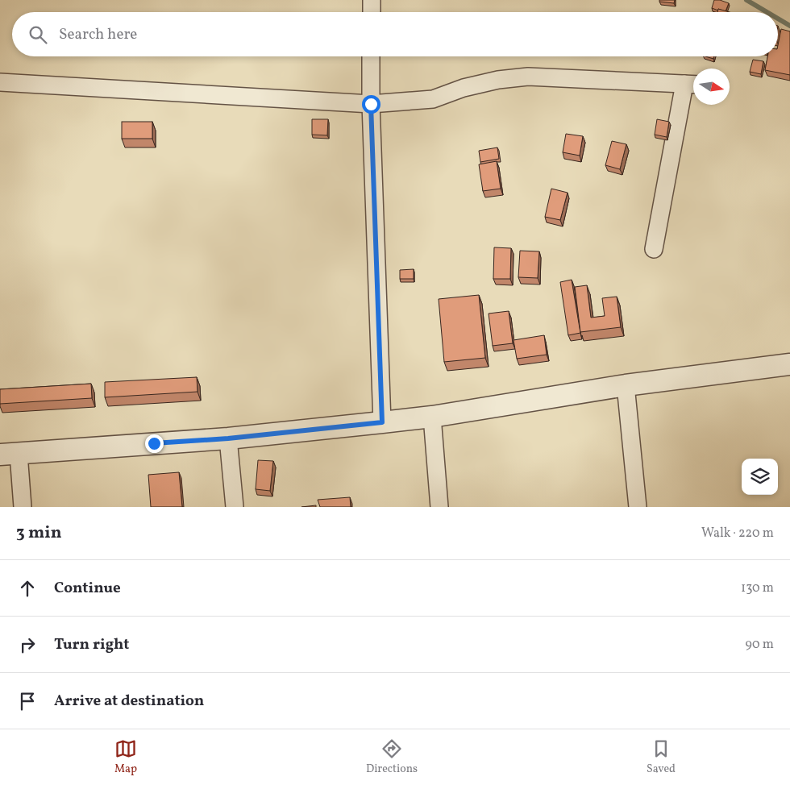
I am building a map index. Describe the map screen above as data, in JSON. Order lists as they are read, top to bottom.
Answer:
{
  "north": "right",
  "page": {
    "search": "Search here",
    "heading": ["3 min", "Walk · 220 m"],
    "list": [
      ["Continue", "130 m"],
      ["Turn right", "90 m"],
      "Arrive at destination"
    ],
    "nav": ["Map", "Directions", "Saved"]
  }
}
